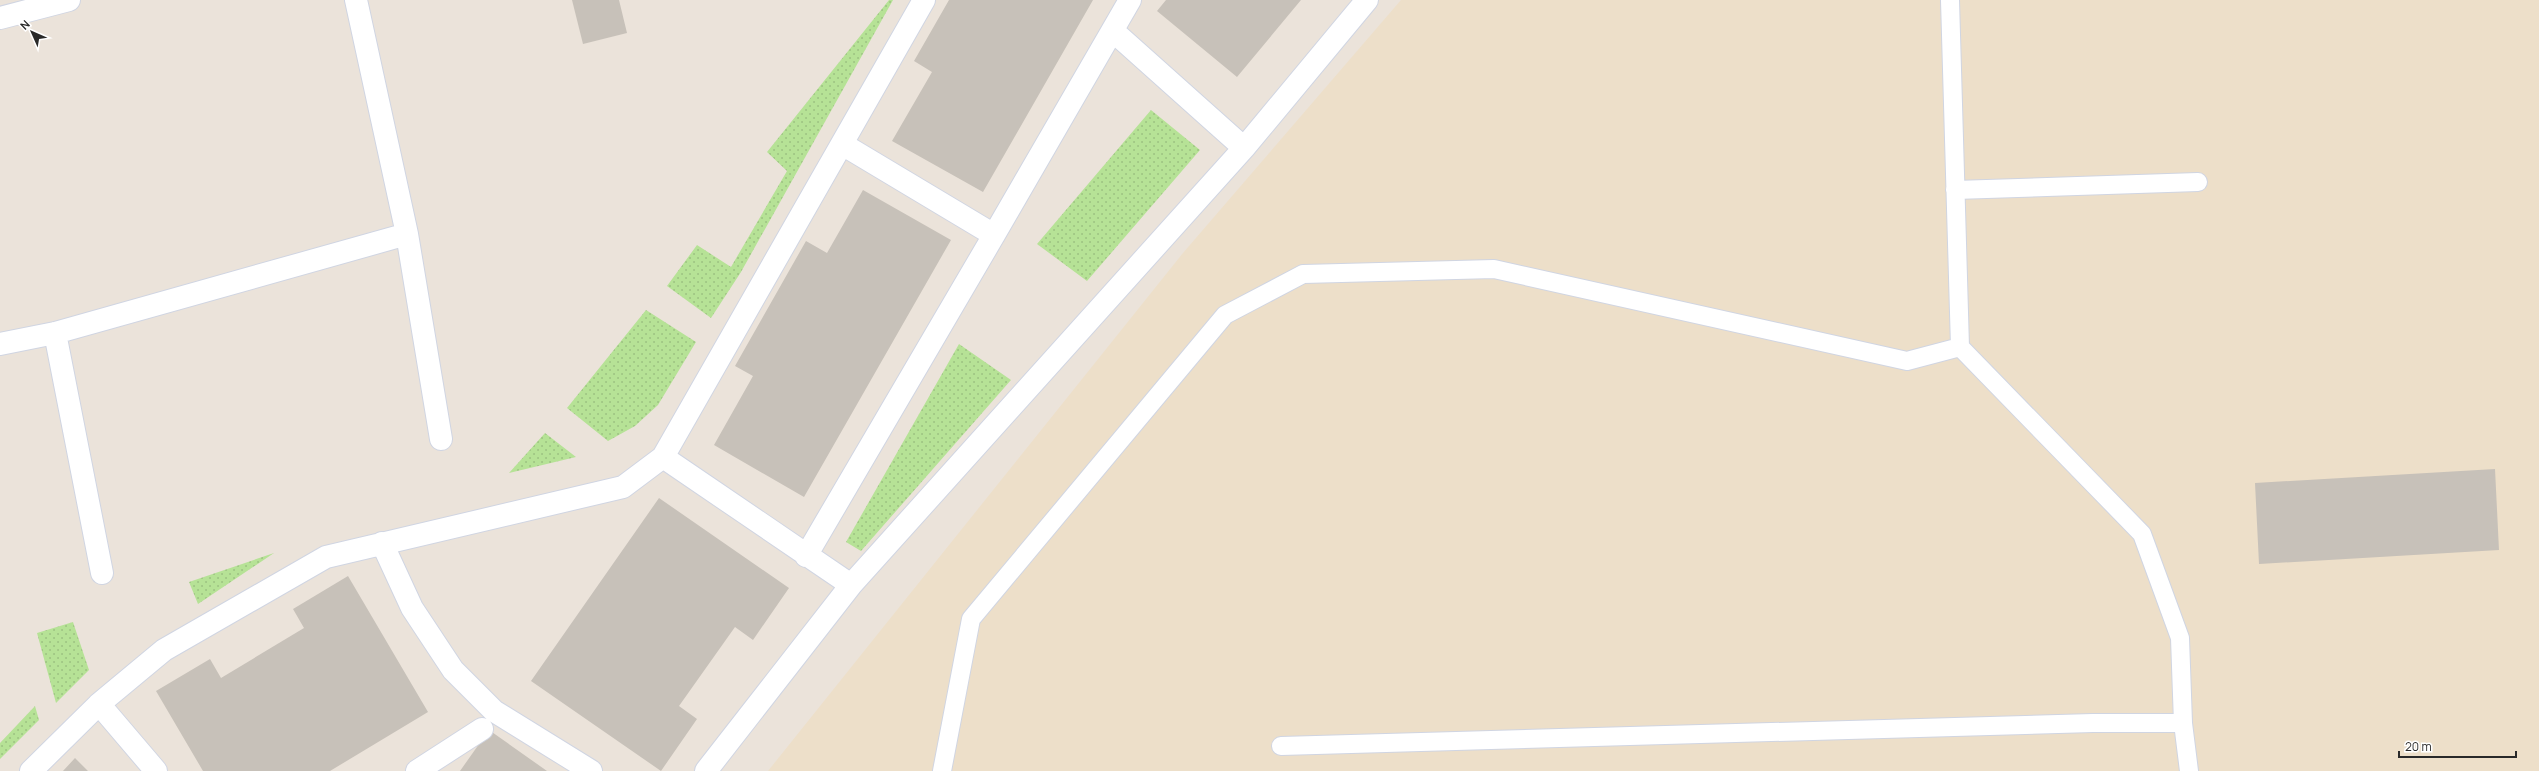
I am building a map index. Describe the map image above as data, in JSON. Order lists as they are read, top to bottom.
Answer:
{
  "scale_bar": "20 m",
  "north": "top left"
}
